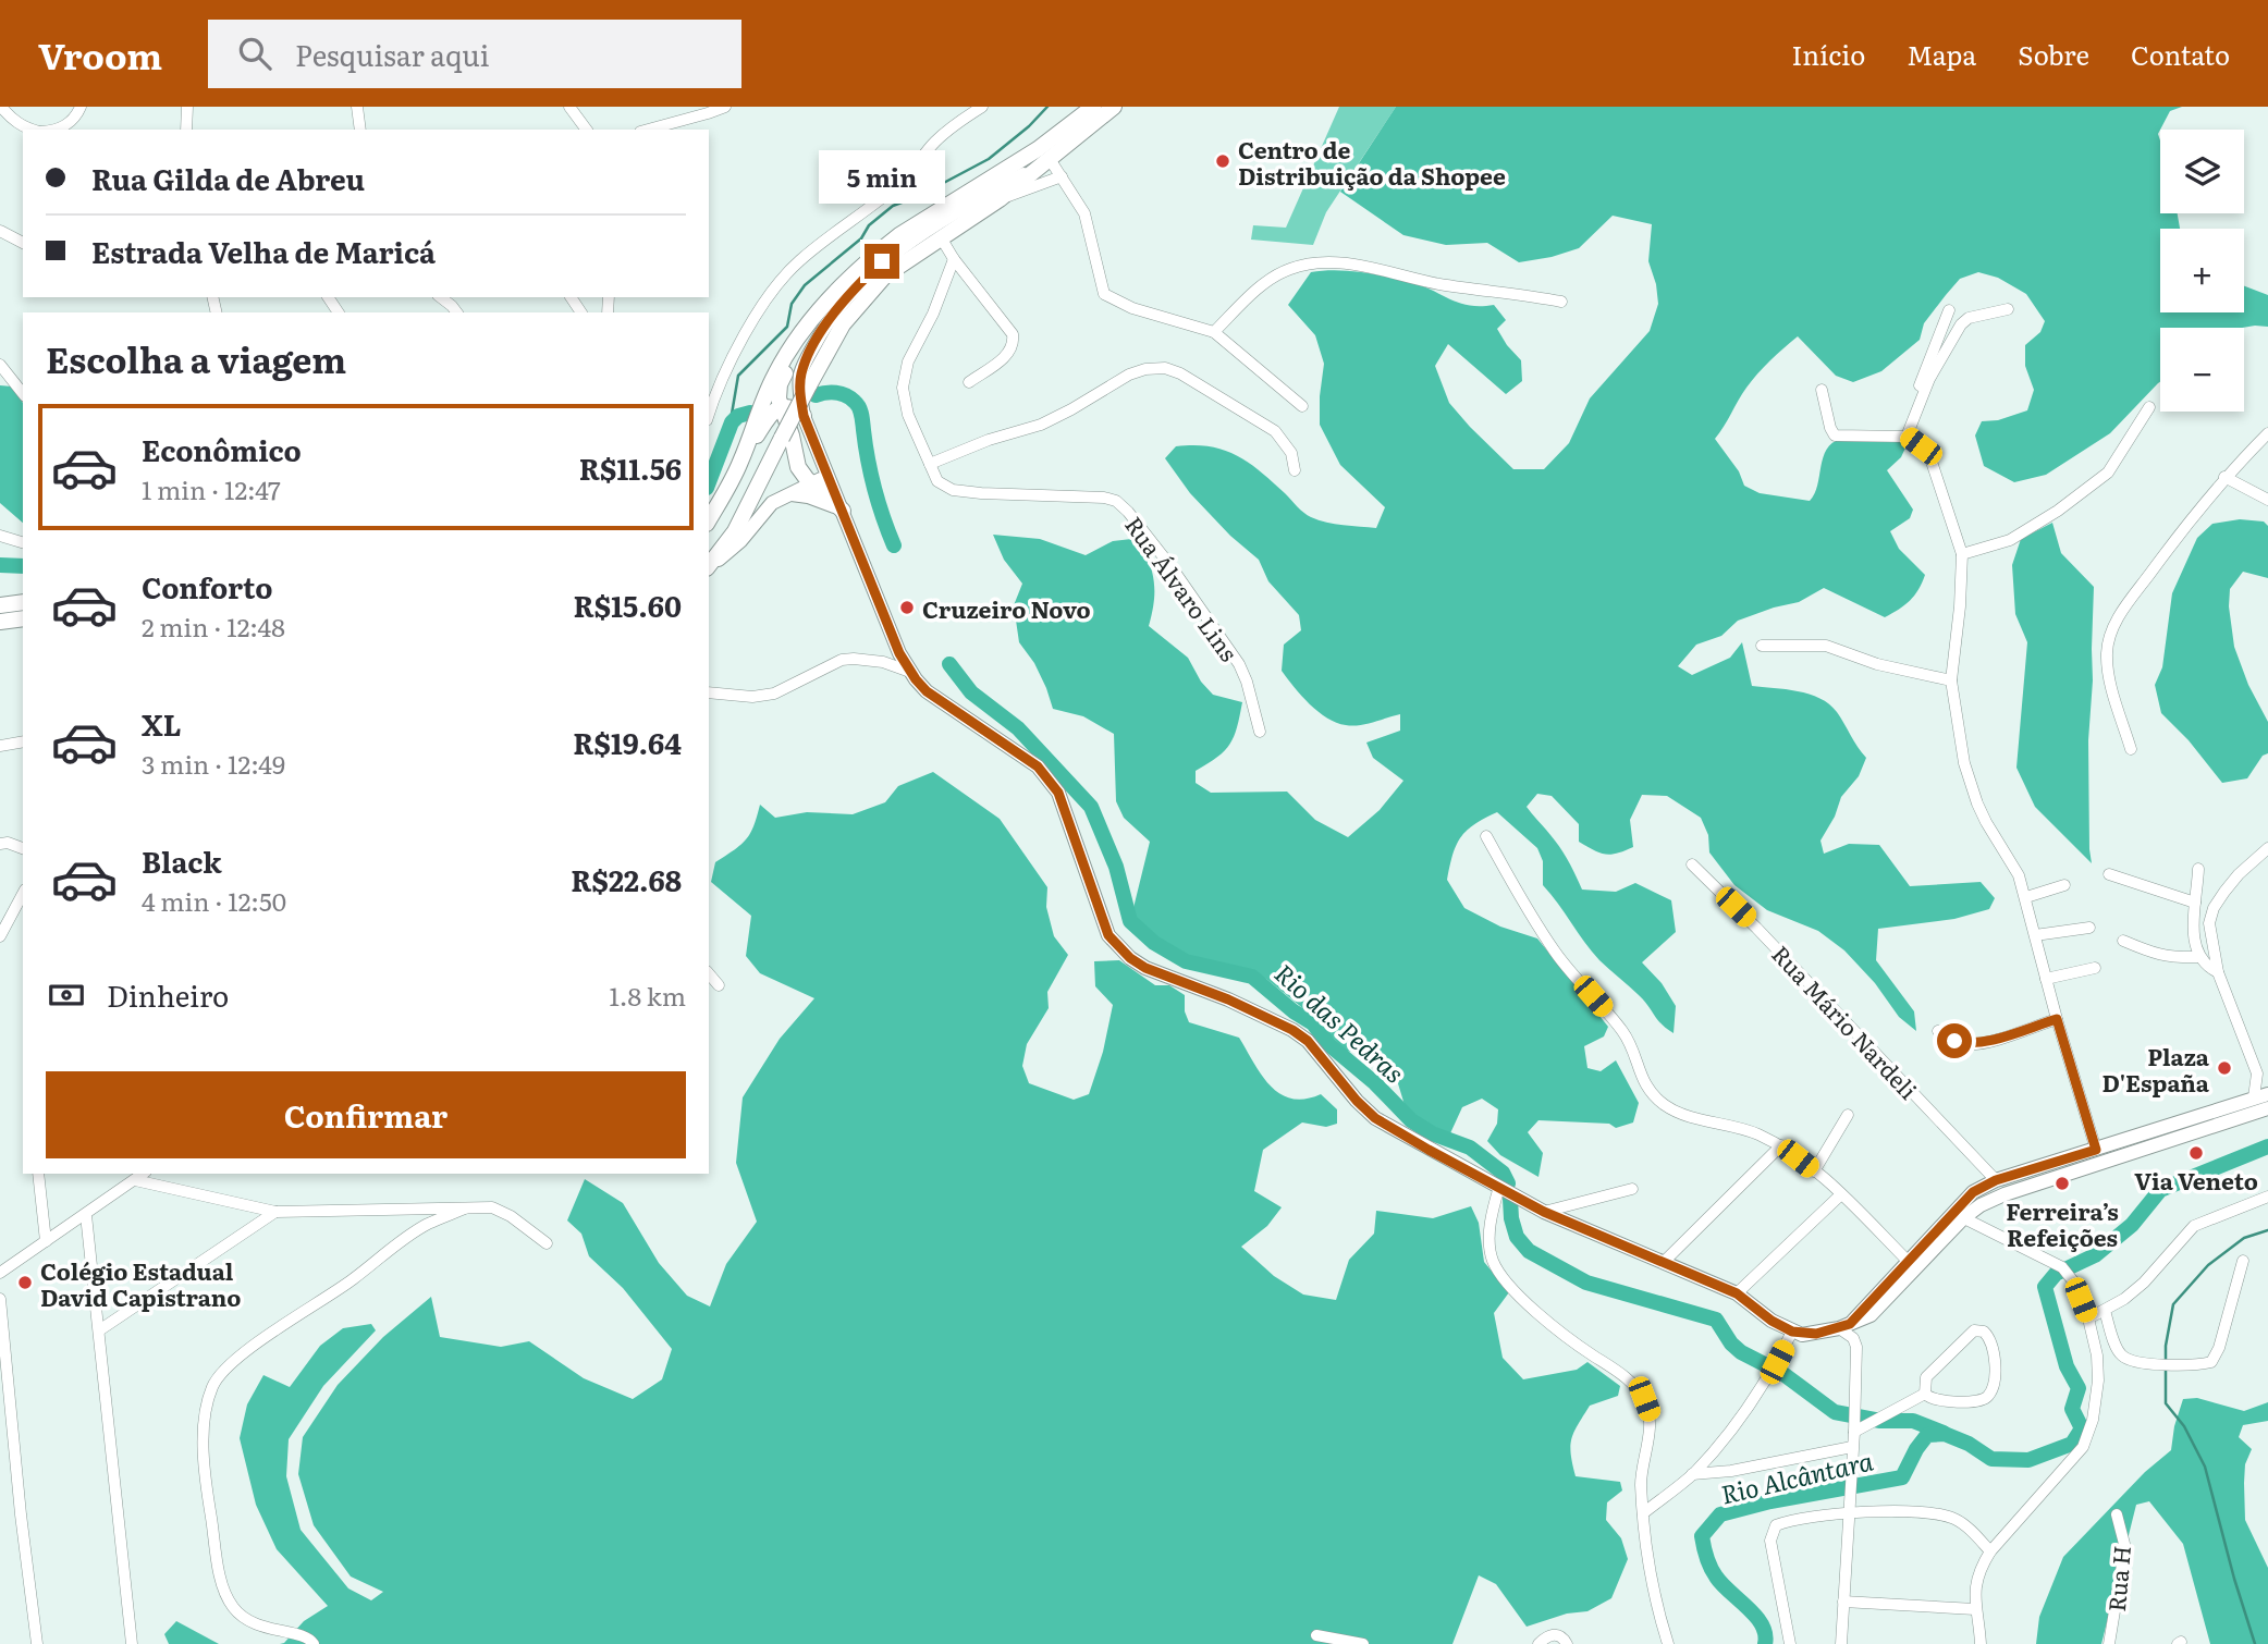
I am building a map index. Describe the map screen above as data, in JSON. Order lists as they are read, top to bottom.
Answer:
{
  "streets": {
    "street": ["Rua Álvaro Lins", "Rua Mário Nardeli", "Rua H"]
  },
  "water": ["Rio das Pedras", "Rio Alcântara"],
  "places": [
    "Centro de Distribuição da Shopee",
    "Cruzeiro Novo",
    "Plaza D'España",
    "Via Veneto",
    "Ferreira’s Refeições",
    "Colégio Estadual David Capistrano"
  ],
  "page": {
    "header": "Vroom",
    "search": "Pesquisar aqui",
    "nav": [
      "Início",
      "Mapa",
      "Sobre",
      "Contato"
    ],
    "map_buttons": ["+", "−"],
    "banner": ["Rua Gilda de Abreu", "Estrada Velha de Maricá"],
    "bubble": "5 min",
    "heading": "Escolha a viagem",
    "list": [
      {
        "name": "Econômico",
        "note": "1 min · 12:47",
        "value": "R$11.56"
      },
      {
        "name": "Conforto",
        "note": "2 min · 12:48",
        "value": "R$15.60"
      },
      {
        "name": "XL",
        "note": "3 min · 12:49",
        "value": "R$19.64"
      },
      {
        "name": "Black",
        "note": "4 min · 12:50",
        "value": "R$22.68"
      }
    ],
    "pay": ["Dinheiro", "1.8 km"],
    "buttons": "Confirmar"
  }
}
